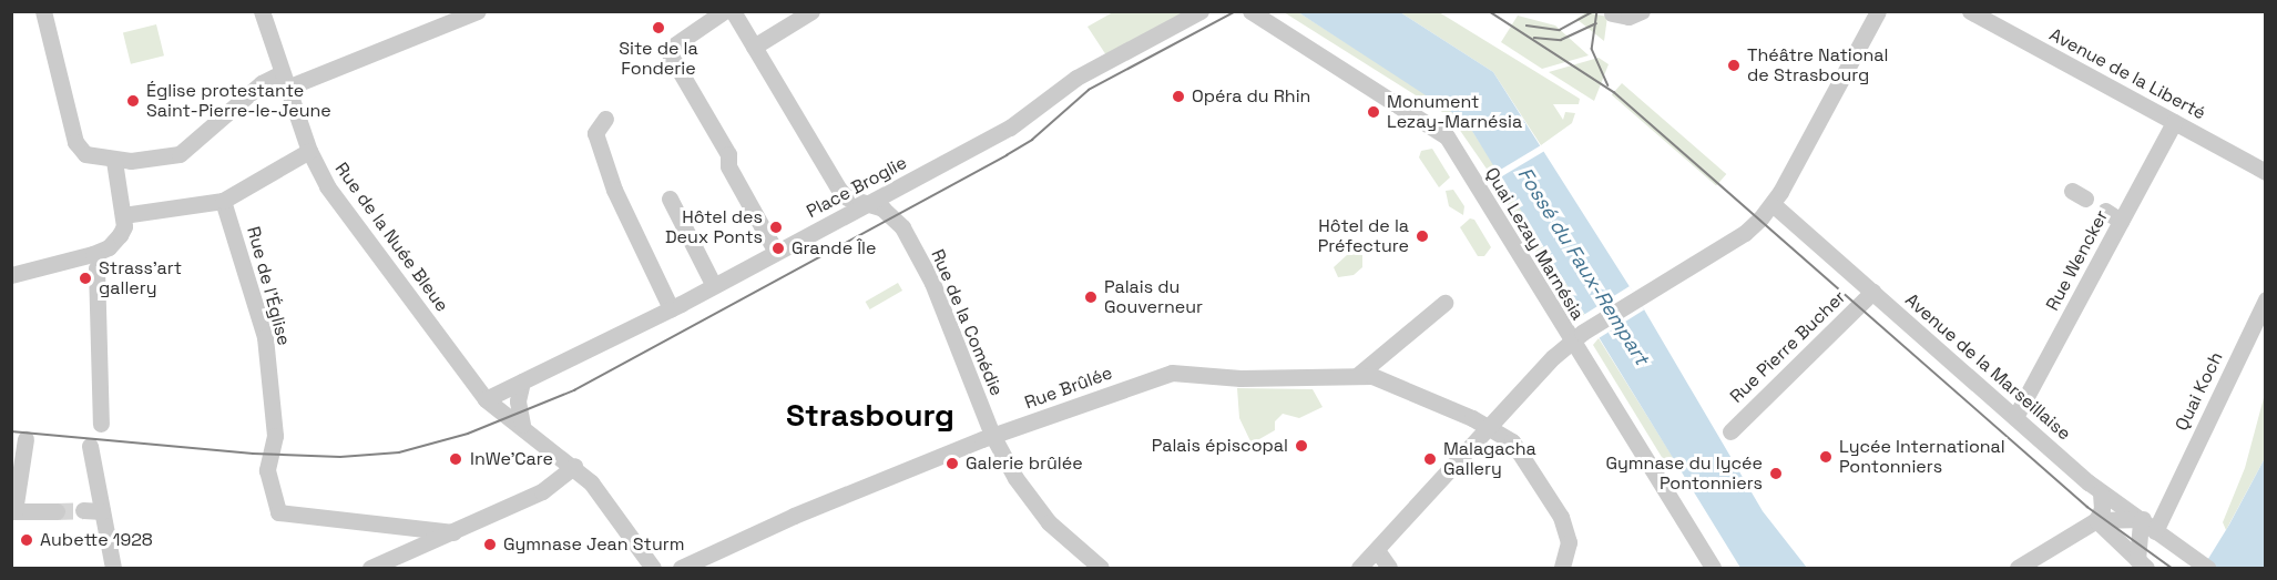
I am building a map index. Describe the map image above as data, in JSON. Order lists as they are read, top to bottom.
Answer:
{
  "streets": {
    "street": [
      "Avenue de la Liberté",
      "Place Broglie",
      "Rue de la Nuée Bleue",
      "Quai Lezay Marnésia",
      "Rue Wencker",
      "Rue de l'Église",
      "Rue de la Comédie",
      "Rue Pierre Bucher",
      "Avenue de la Marseillaise",
      "Rue Brûlée",
      "Quai Koch"
    ]
  },
  "crossings": [
    ["Avenue de la Liberté", "Rue Wencker"],
    ["Place Broglie", "Rue de la Nuée Bleue"],
    ["Place Broglie", "Rue de la Comédie"],
    ["Rue Wencker", "Avenue de la Marseillaise"],
    ["Rue de la Comédie", "Rue Brûlée"],
    ["Rue Pierre Bucher", "Avenue de la Marseillaise"],
    ["Avenue de la Marseillaise", "Quai Koch"]
  ],
  "districts": ["Strasbourg"],
  "water": ["Fossé du Faux-Rempart"],
  "places": [
    "Site de la Fonderie",
    "Théâtre National de Strasbourg",
    "Opéra du Rhin",
    "Église protestante Saint-Pierre-le-Jeune",
    "Monument Lezay-Marnésia",
    "Hôtel des Deux Ponts",
    "Hôtel de la Préfecture",
    "Grande Île",
    "Strass'art gallery",
    "Palais du Gouverneur",
    "Palais épiscopal",
    "Lycée International Pontonniers",
    "InWe'Care",
    "Malagacha Gallery",
    "Galerie brûlée",
    "Gymnase du lycée Pontonniers",
    "Aubette 1928",
    "Gymnase Jean Sturm"
  ]
}
